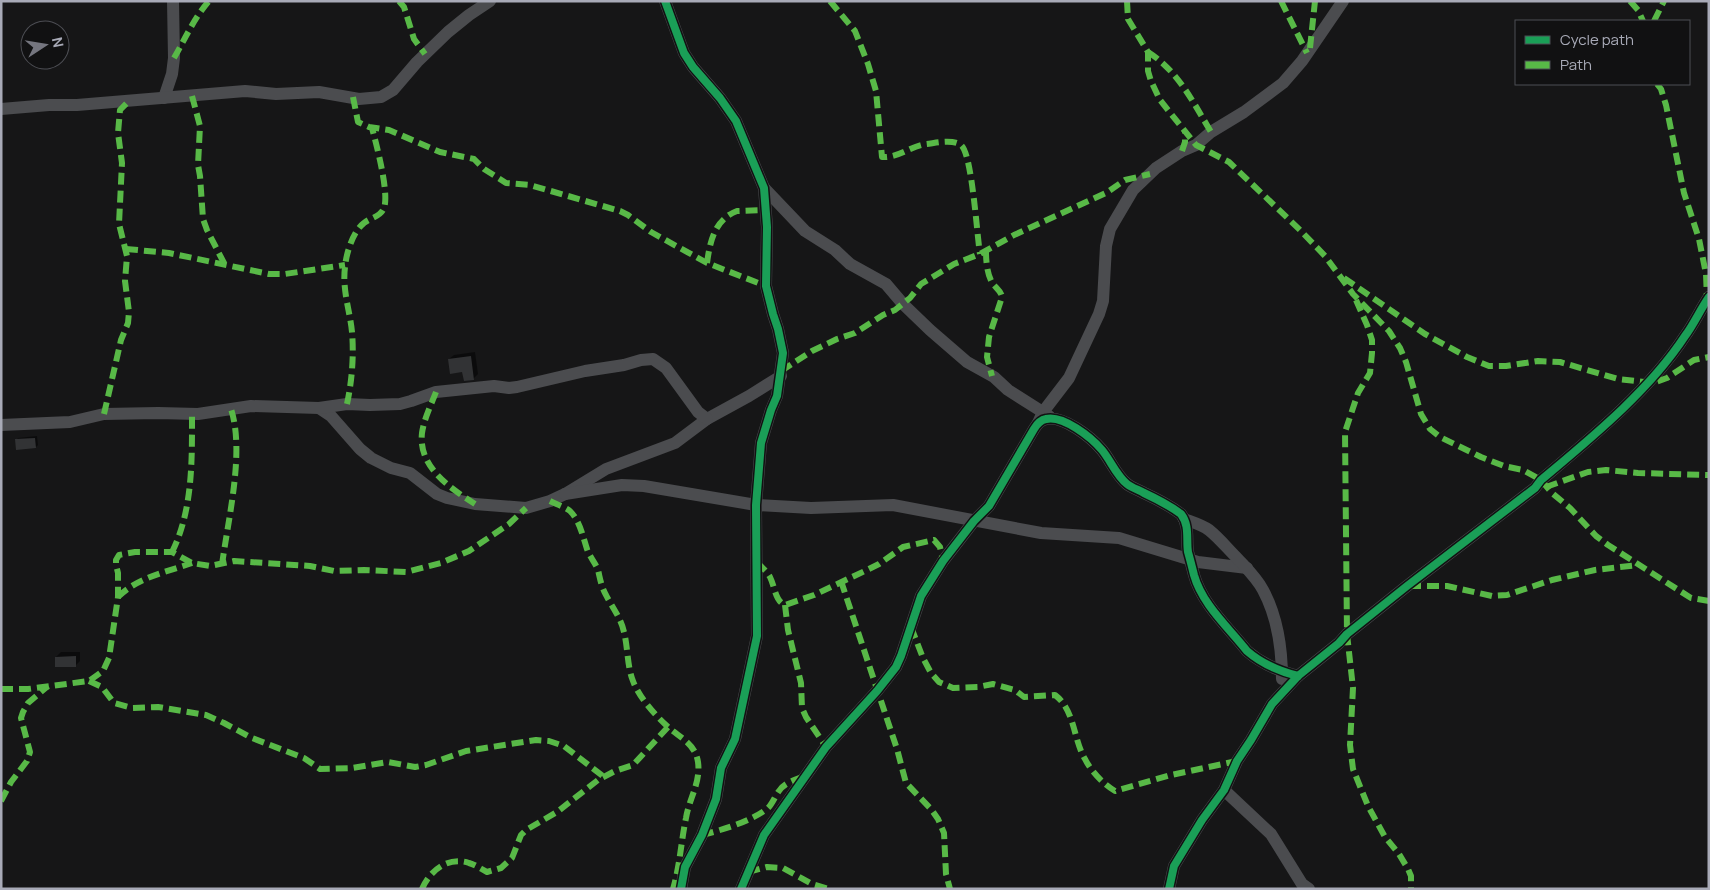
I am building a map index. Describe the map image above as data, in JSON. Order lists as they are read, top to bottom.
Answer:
{
  "legend": ["Cycle path", "Path"],
  "north": "right"
}
